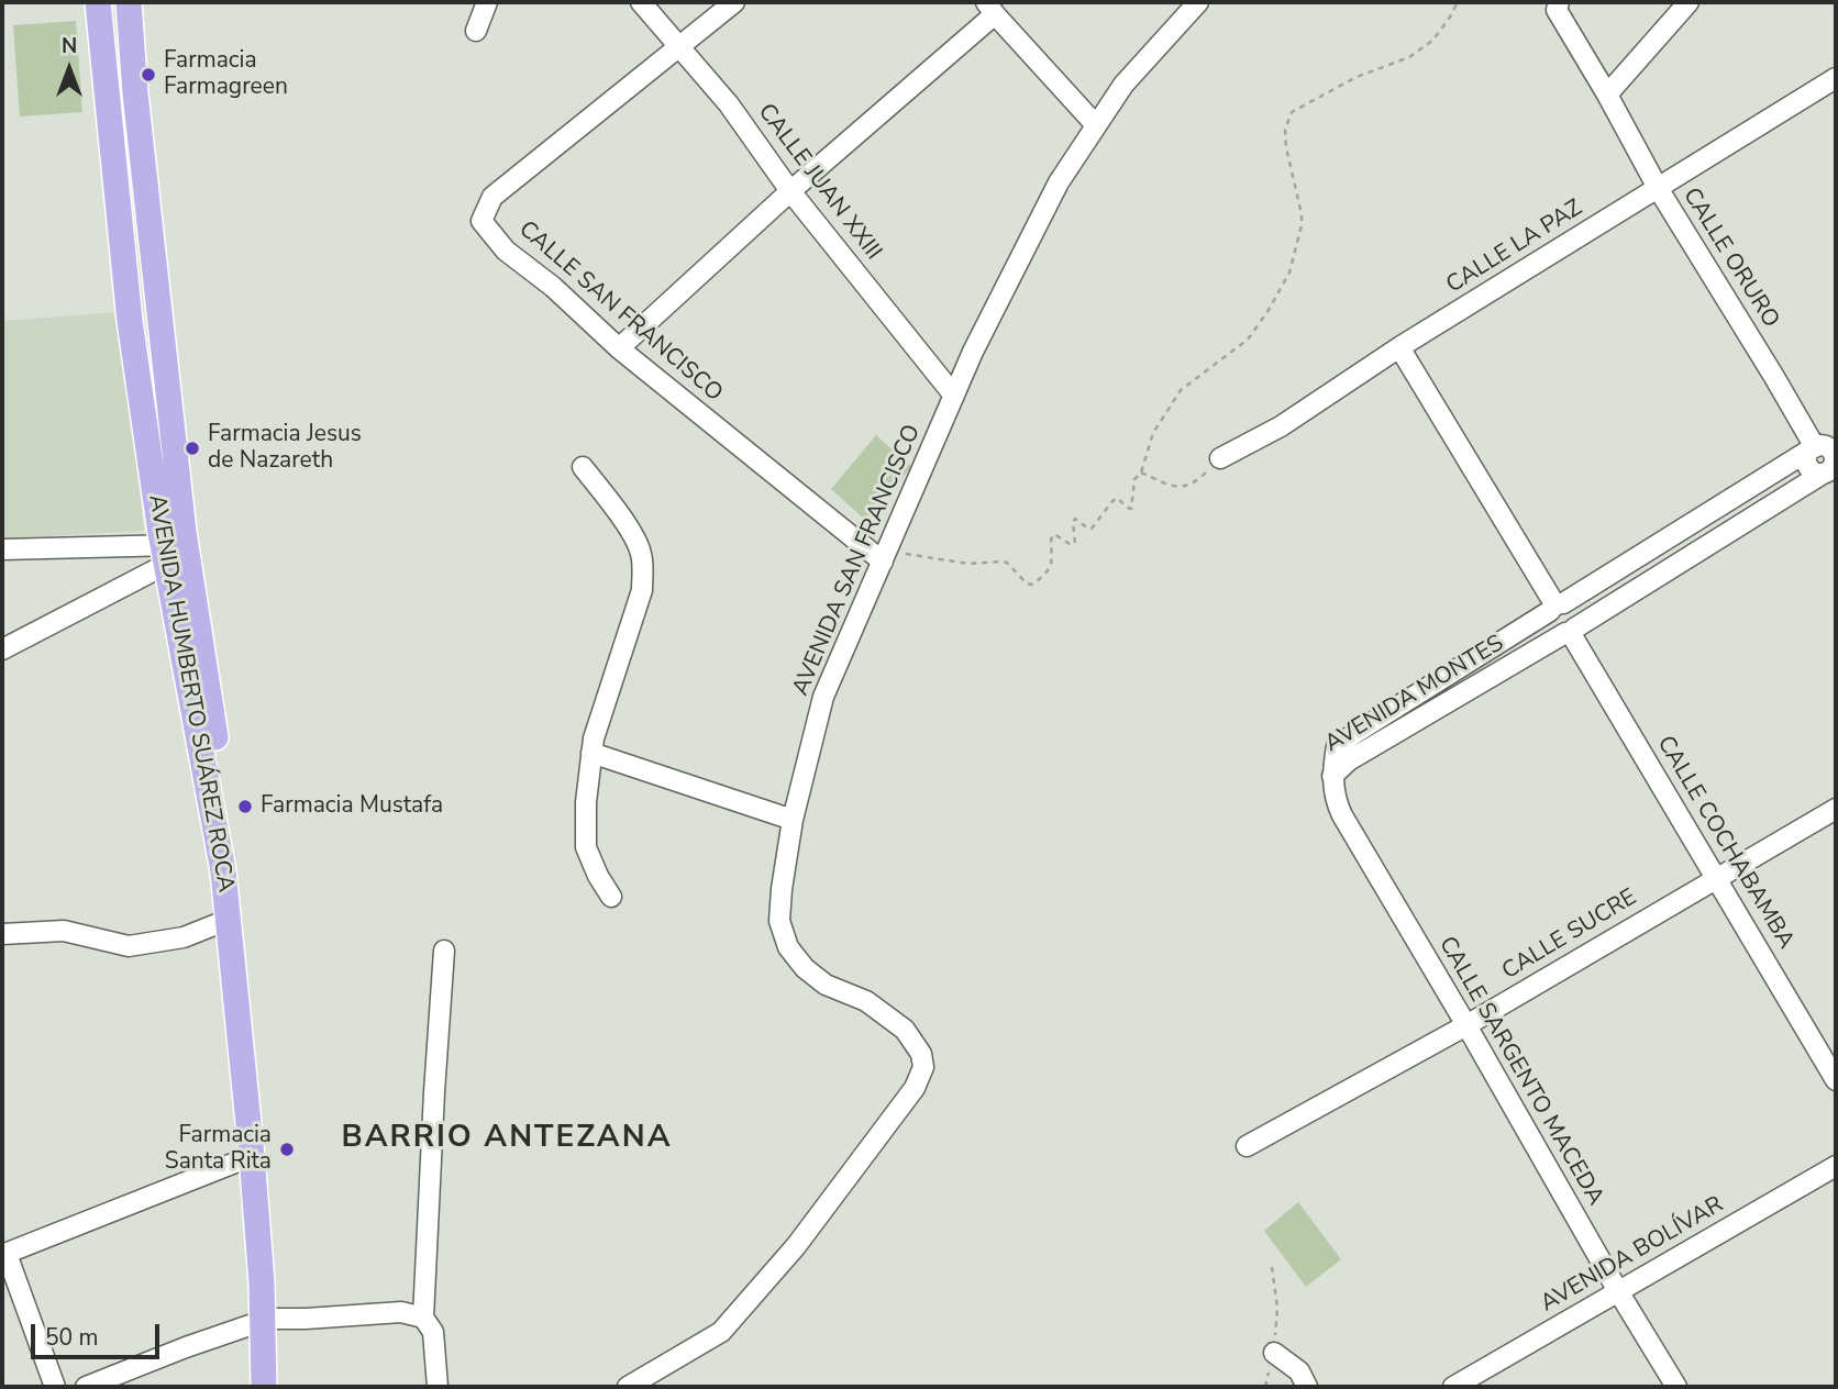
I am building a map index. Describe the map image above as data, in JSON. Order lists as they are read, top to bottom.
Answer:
{
  "streets": {
    "main road": ["AVENIDA HUMBERTO SUÁREZ ROCA"],
    "street": [
      "CALLE JUAN XXIII",
      "CALLE LA PAZ",
      "CALLE ORURO",
      "CALLE SAN FRANCISCO",
      "AVENIDA SAN FRANCISCO",
      "AVENIDA MONTES",
      "CALLE COCHABAMBA",
      "CALLE SUCRE",
      "CALLE SARGENTO MACEDA",
      "AVENIDA BOLÍVAR"
    ]
  },
  "crossings": [
    ["CALLE JUAN XXIII", "CALLE SAN FRANCISCO"],
    ["CALLE JUAN XXIII", "AVENIDA SAN FRANCISCO"],
    ["CALLE LA PAZ", "CALLE ORURO"],
    ["CALLE ORURO", "AVENIDA MONTES"],
    ["CALLE SAN FRANCISCO", "AVENIDA SAN FRANCISCO"],
    ["AVENIDA MONTES", "CALLE COCHABAMBA"],
    ["AVENIDA MONTES", "CALLE SARGENTO MACEDA"],
    ["CALLE COCHABAMBA", "CALLE SUCRE"],
    ["CALLE SUCRE", "CALLE SARGENTO MACEDA"],
    ["CALLE SARGENTO MACEDA", "AVENIDA BOLÍVAR"]
  ],
  "districts": ["BARRIO ANTEZANA"],
  "places": [
    "Farmacia Farmagreen",
    "Farmacia Jesus de Nazareth",
    "Farmacia Mustafa",
    "Farmacia Santa Rita"
  ],
  "scale_bar": "50 m",
  "north": "top"
}
